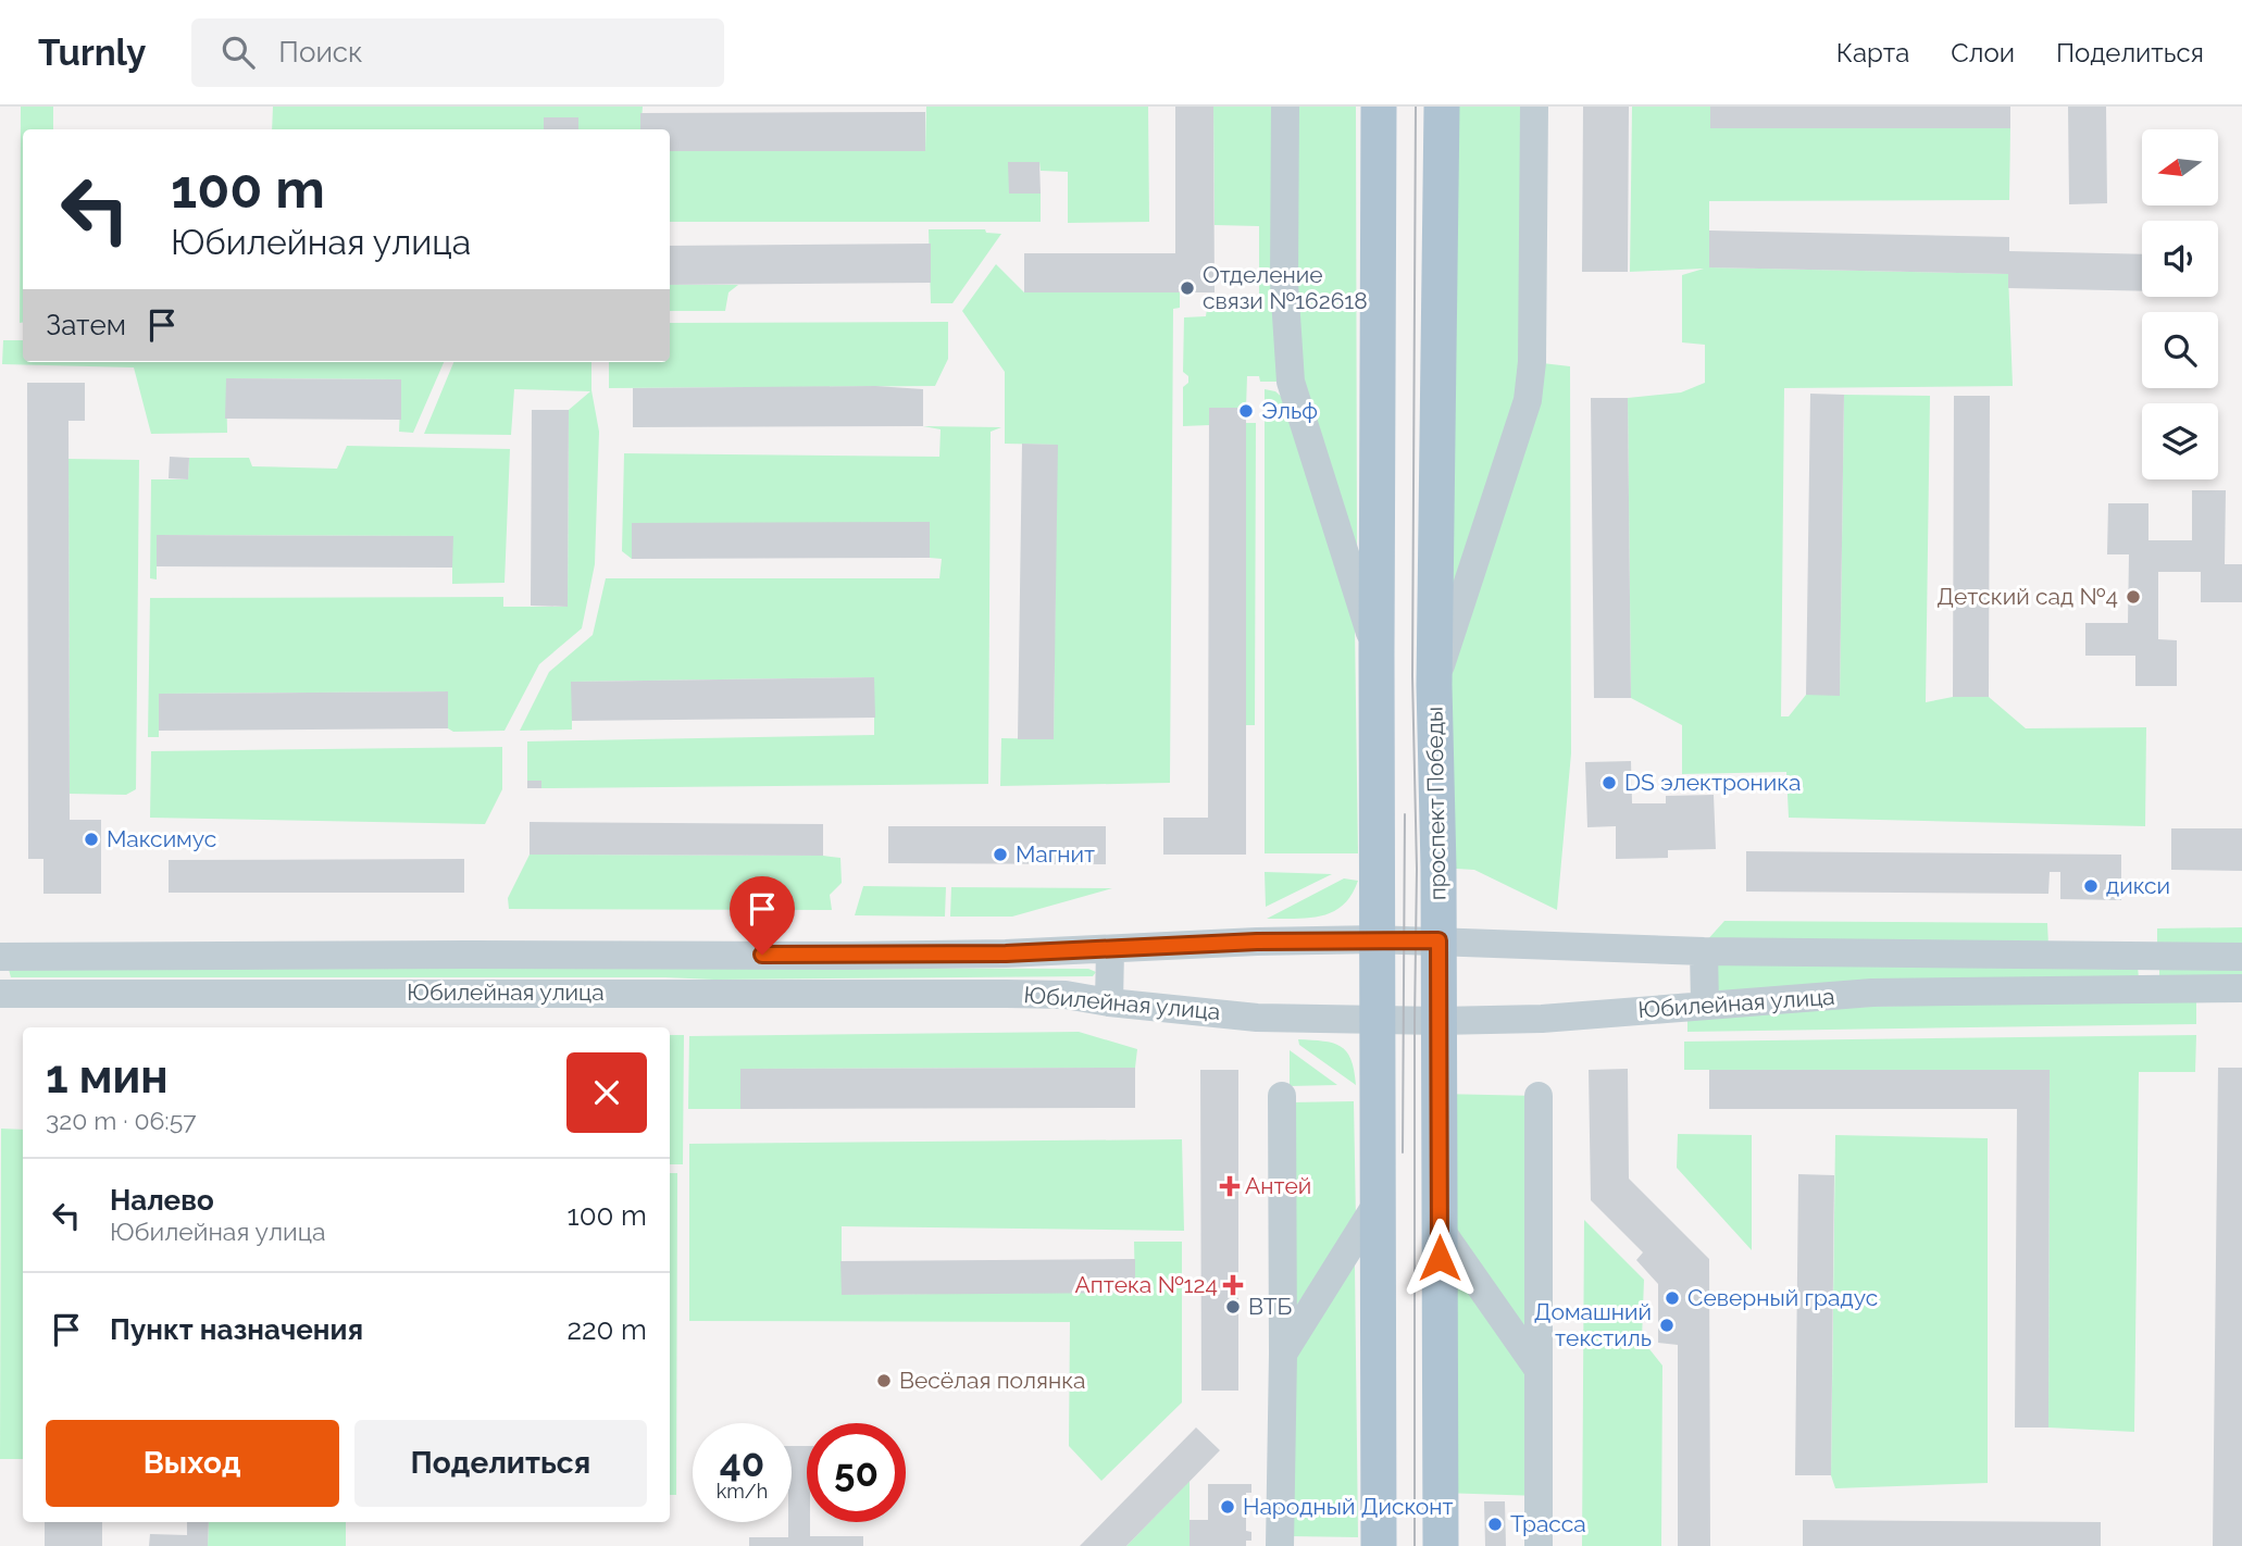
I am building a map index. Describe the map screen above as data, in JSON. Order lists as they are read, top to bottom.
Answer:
{
  "streets": {
    "main road": ["проспект Победы"],
    "street": ["Юбилейная улица"]
  },
  "crossings": [
    ["проспект Победы", "Юбилейная улица"]
  ],
  "places": {
    "other": [
      "Отделение связи №162618",
      "Эльф",
      "Детский сад №4",
      "DS электроника",
      "Максимус",
      "Магнит",
      "дикси",
      "Северный градус",
      "ВТБ",
      "Домашний текстиль",
      "Весёлая полянка",
      "Народный Дисконт",
      "Трасса"
    ],
    "health": ["Антей", "Аптека №124"]
  },
  "north": "left",
  "page": {
    "header": "Turnly",
    "search": "Поиск",
    "nav": ["Карта", "Слои", "Поделиться"],
    "turn": ["100 m", "Юбилейная улица"],
    "then": "Затем",
    "heading": ["1 мин", "320 m · 06:57"],
    "list": [
      {
        "name": "Налево",
        "note": "Юбилейная улица",
        "value": "100 m"
      },
      {
        "name": "Пункт назначения",
        "value": "220 m"
      }
    ],
    "buttons": ["Выход", "Поделиться"],
    "speed": "40 km/h",
    "limit": "50"
  }
}
